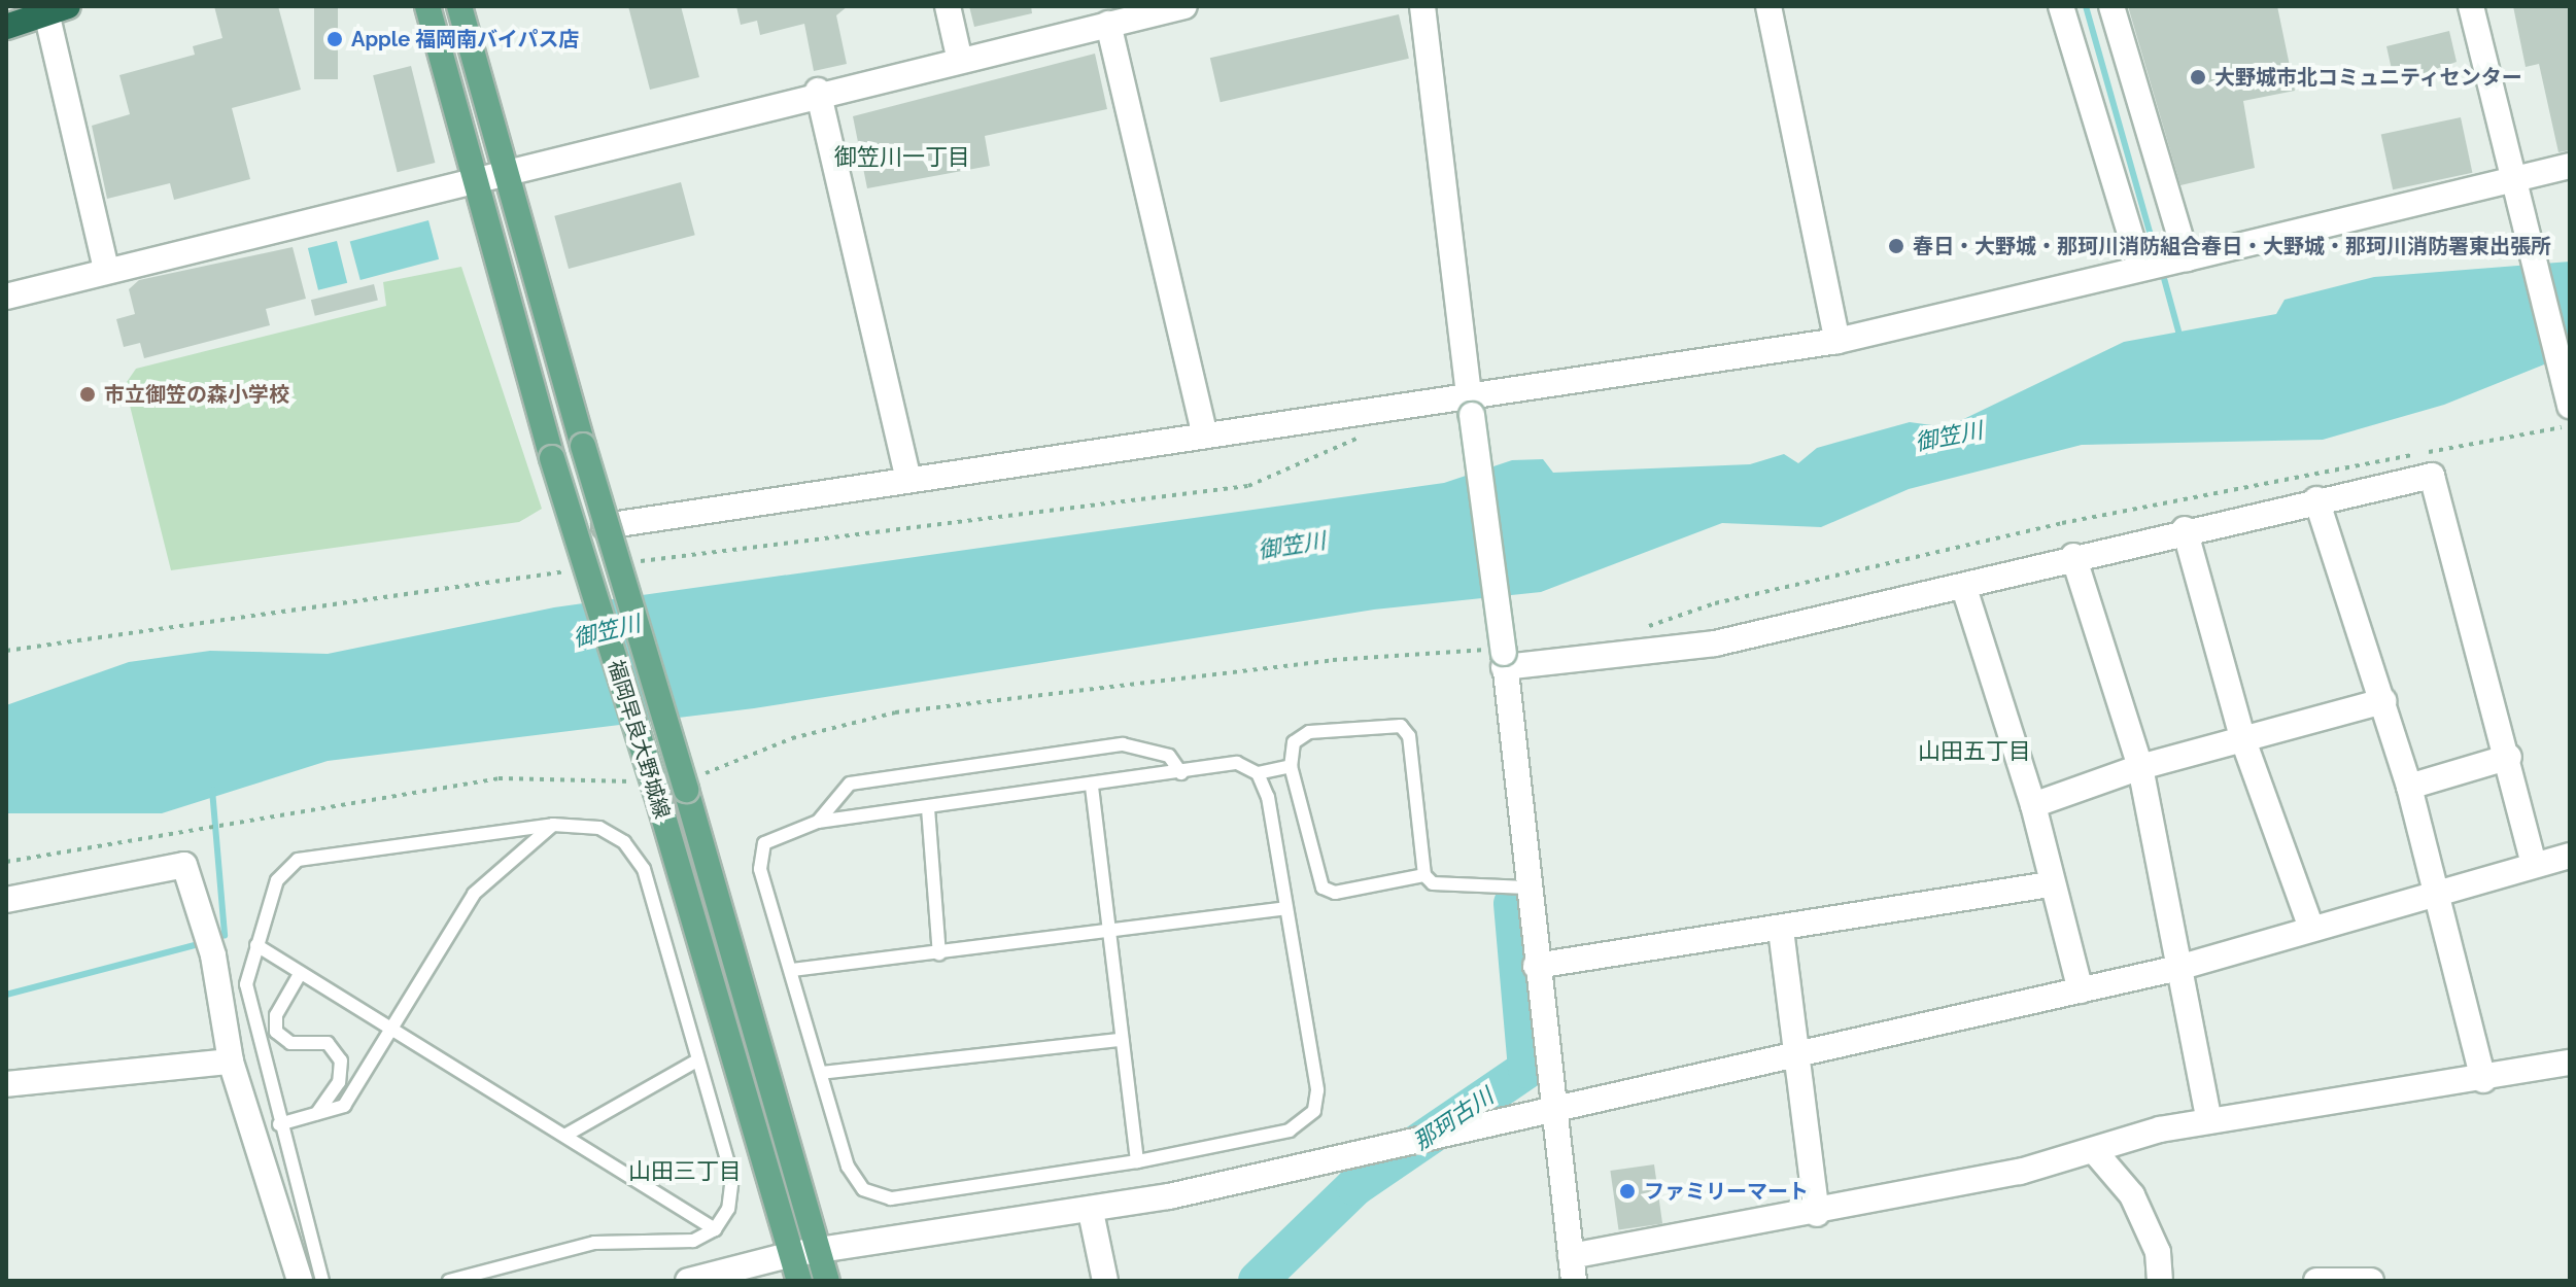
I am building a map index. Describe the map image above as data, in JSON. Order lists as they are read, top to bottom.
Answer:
{
  "streets": {
    "main road": ["福岡早良大野城線"]
  },
  "districts": ["御笠川一丁目", "山田五丁目", "山田三丁目"],
  "water": ["御笠川", "那珂古川"],
  "places": [
    "Apple 福岡南バイパス店",
    "大野城市北コミュニティセンター",
    "春日・大野城・那珂川消防組合春日・大野城・那珂川消防署東出張所",
    "市立御笠の森小学校",
    "ファミリーマート"
  ]
}
